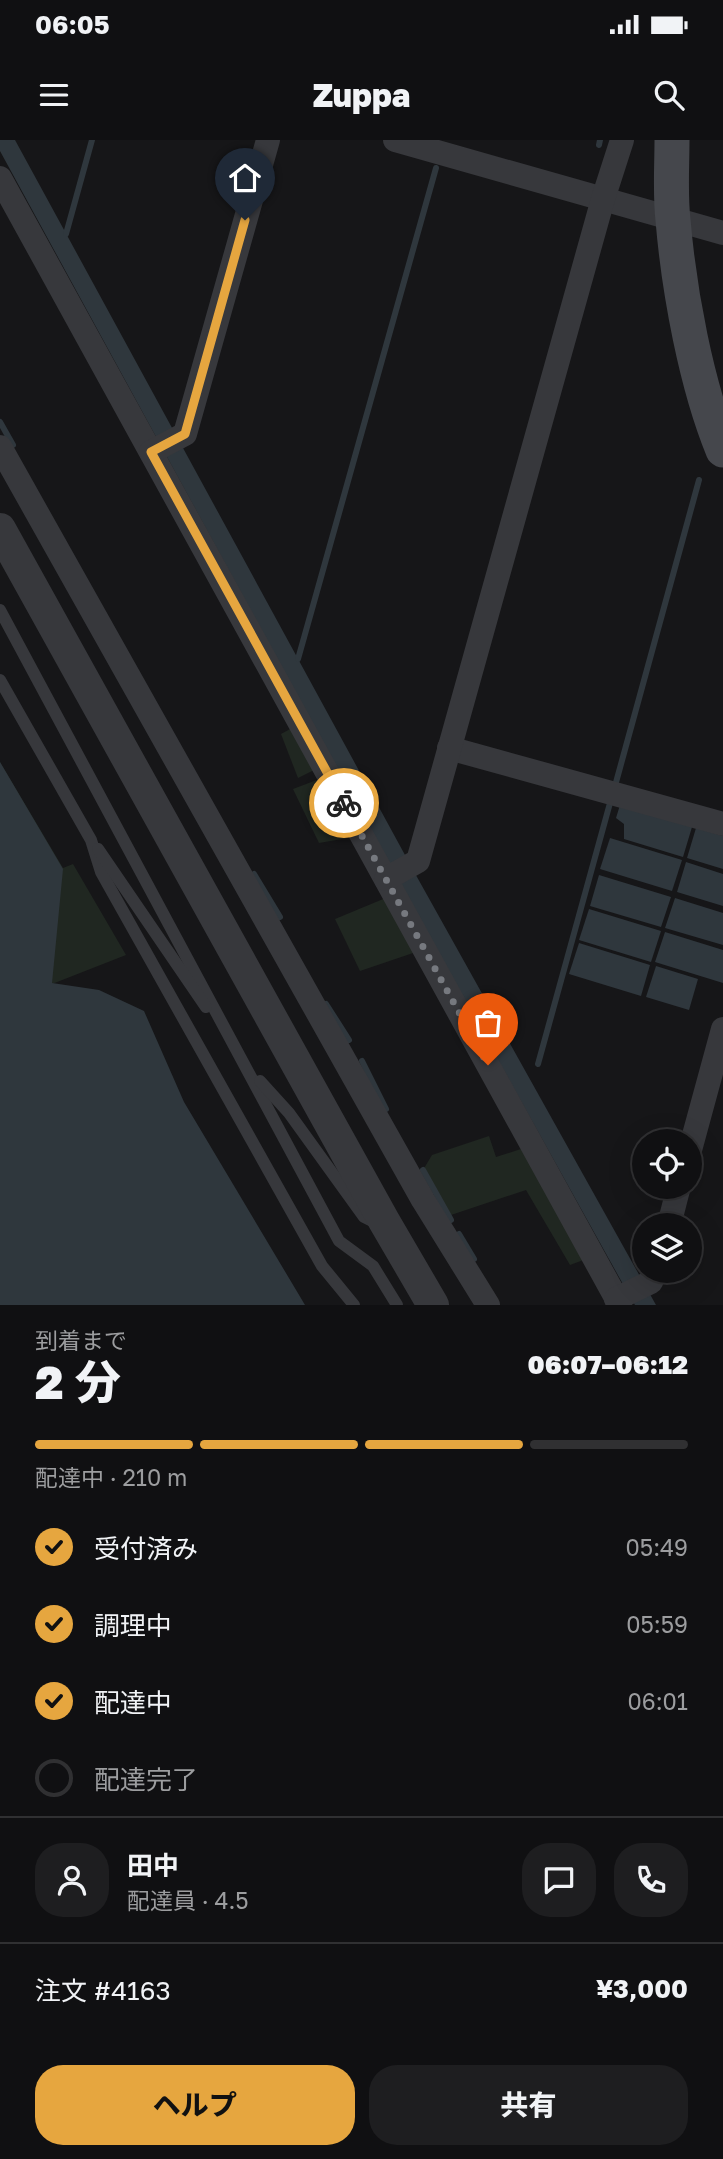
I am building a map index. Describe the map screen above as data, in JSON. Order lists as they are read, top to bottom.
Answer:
{
  "page": {
    "status": "06:05",
    "header": "Zuppa",
    "heading": ["2 分", "到着まで", "06:07–06:12"],
    "panel": [
      "田中",
      "配達員 · 4.5",
      "注文 #4163",
      "¥3,000"
    ],
    "bar": "配達中 · 210 m",
    "list": [
      ["受付済み", "05:49"],
      ["調理中", "05:59"],
      ["配達中", "06:01"],
      "配達完了"
    ],
    "buttons": ["ヘルプ", "共有"]
  }
}
